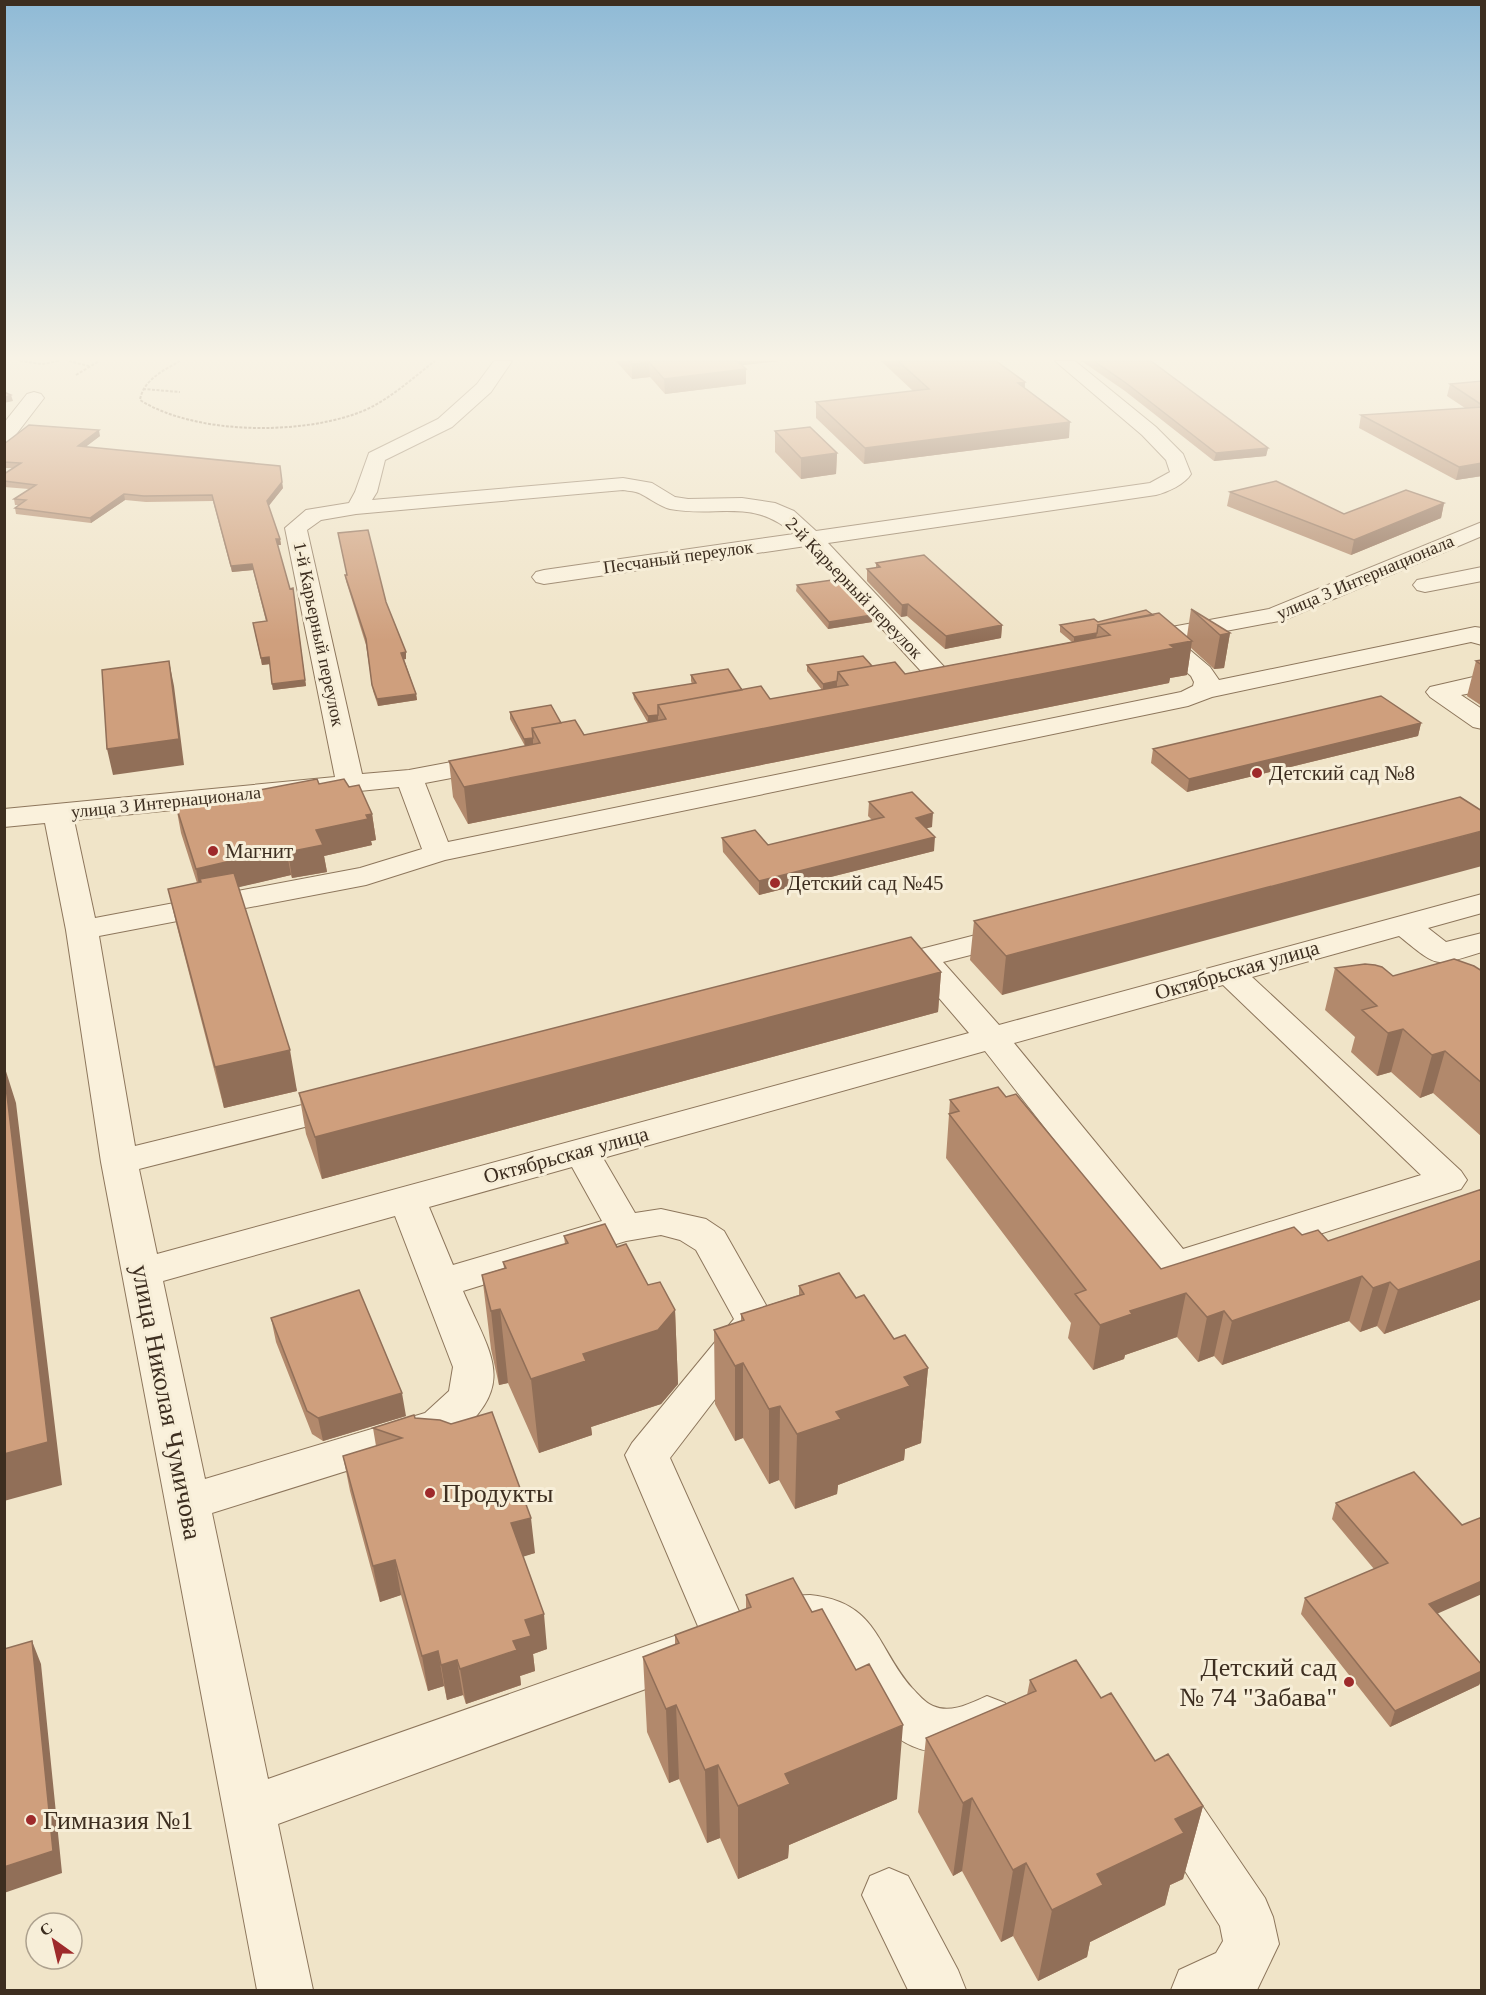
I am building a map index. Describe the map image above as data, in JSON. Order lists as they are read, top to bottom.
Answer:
{
  "streets": {
    "street": [
      "Песчаный переулок",
      "улица 3 Интернационала",
      "2-й Карьерный переулок",
      "1-й Карьерный переулок",
      "Октябрьская улица",
      "улица Николая Чумичова"
    ]
  },
  "crossings": [
    ["Песчаный переулок", "2-й Карьерный переулок"],
    ["улица 3 Интернационала", "1-й Карьерный переулок"],
    ["улица 3 Интернационала", "улица Николая Чумичова"],
    ["2-й Карьерный переулок", "1-й Карьерный переулок"],
    ["Октябрьская улица", "улица Николая Чумичова"]
  ],
  "places": [
    "Детский сад №8",
    "Магнит",
    "Детский сад №45",
    "Продукты",
    "Детский сад № 74 \"Забава\"",
    "Гимназия №1"
  ],
  "north": "top left"
}
